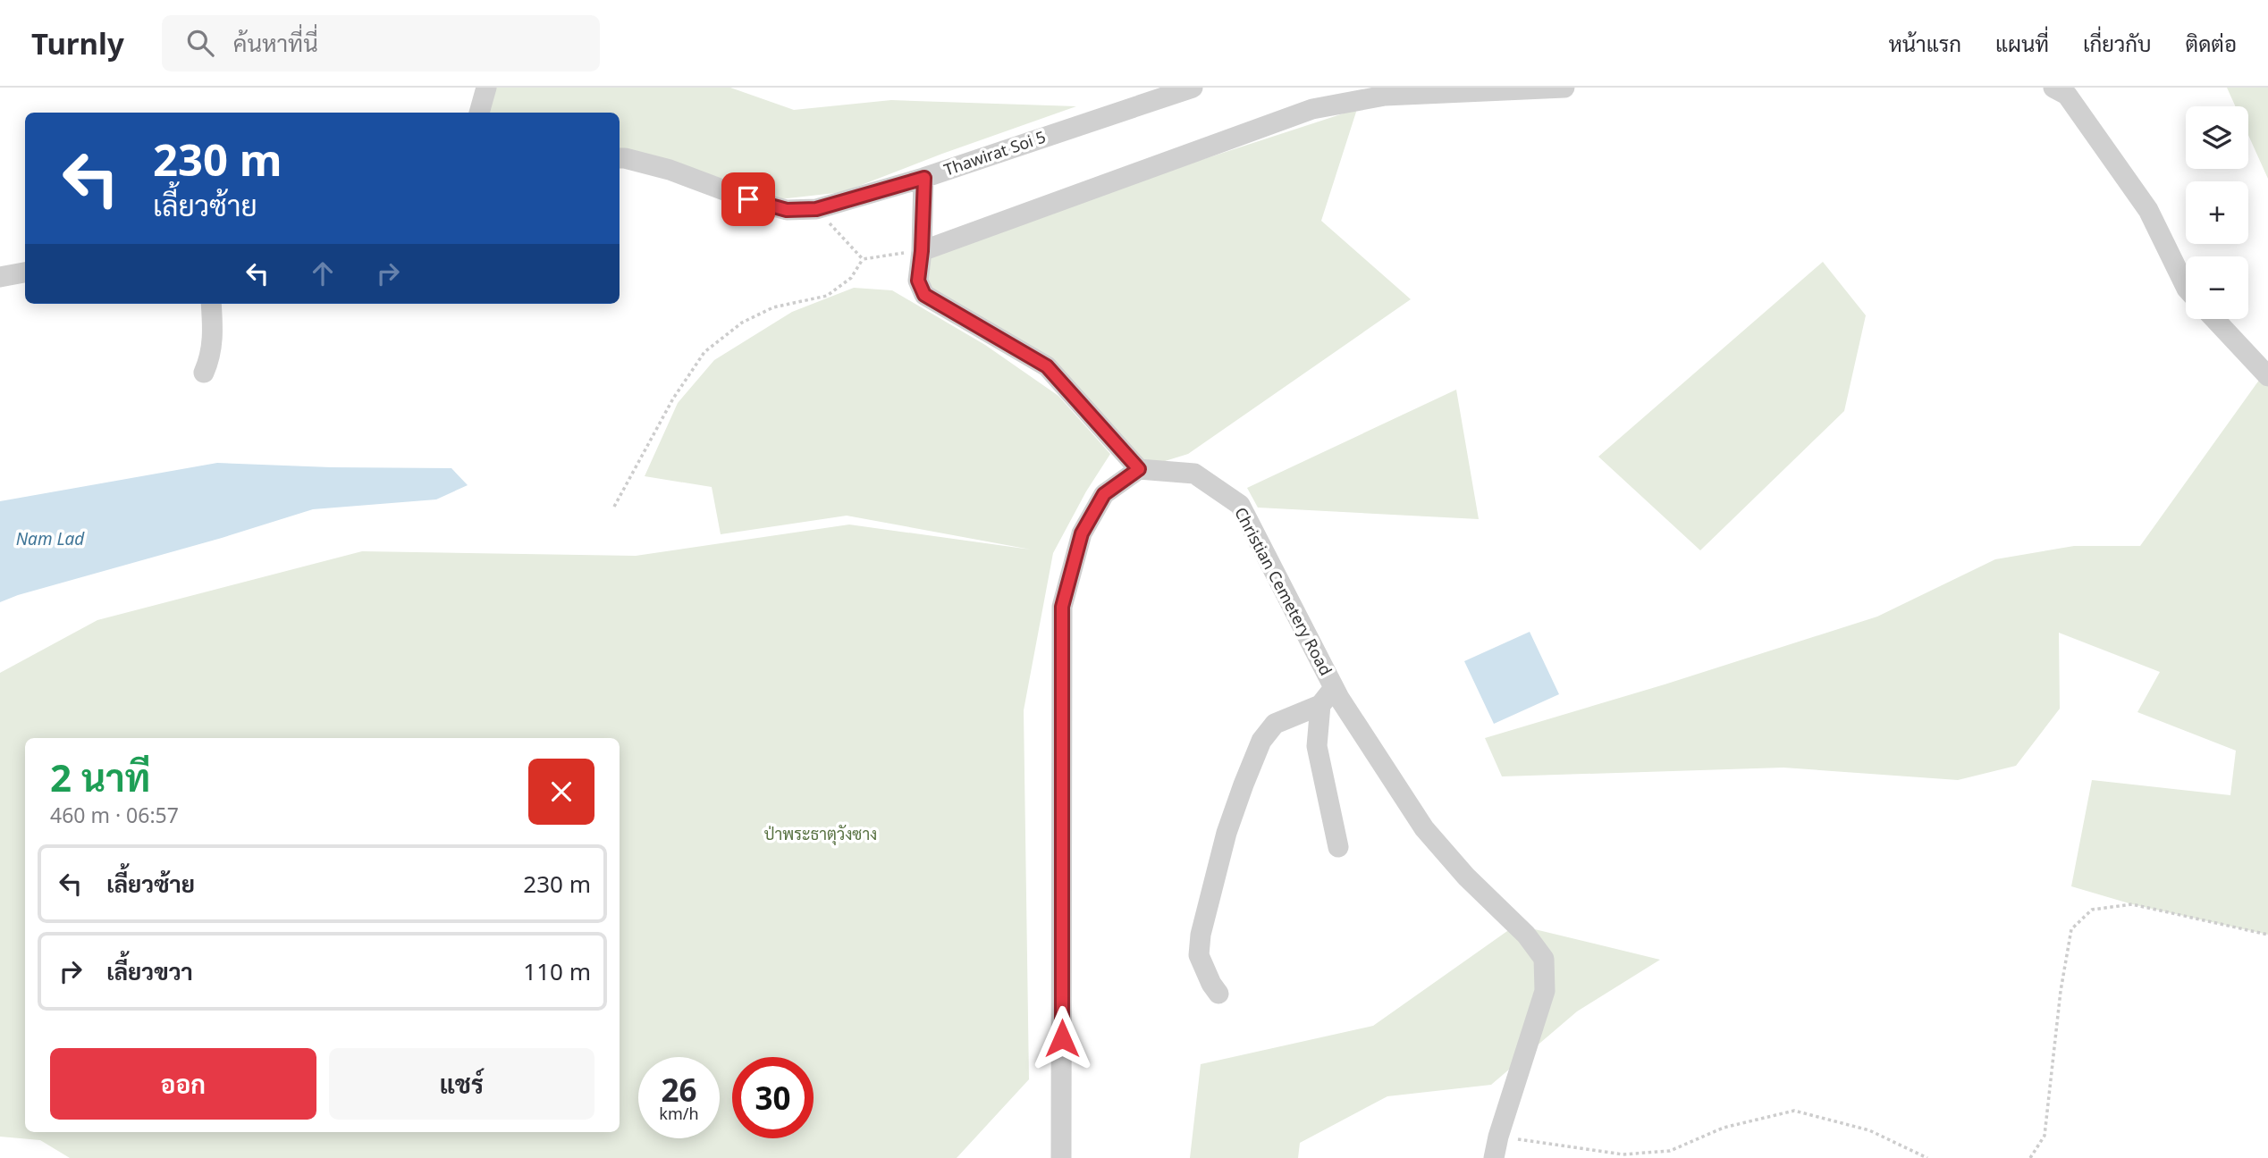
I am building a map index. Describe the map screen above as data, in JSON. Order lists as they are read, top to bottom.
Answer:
{
  "streets": {
    "street": ["Thawirat Soi 5", "Christian Cemetery Road"]
  },
  "water": ["Nam Lad"],
  "parks": ["ป่าพระธาตุวังซาง"],
  "page": {
    "header": "Turnly",
    "search": "ค้นหาที่นี่",
    "nav": [
      "หน้าแรก",
      "แผนที่",
      "เกี่ยวกับ",
      "ติดต่อ"
    ],
    "map_buttons": ["+", "−"],
    "turn": ["230 m", "เลี้ยวซ้าย"],
    "heading": ["2 นาที", "460 m · 06:57"],
    "list": [
      {
        "name": "เลี้ยวซ้าย",
        "value": "230 m"
      },
      {
        "name": "เลี้ยวขวา",
        "value": "110 m"
      }
    ],
    "buttons": ["ออก", "แชร์"],
    "speed": "26 km/h",
    "limit": "30"
  }
}
